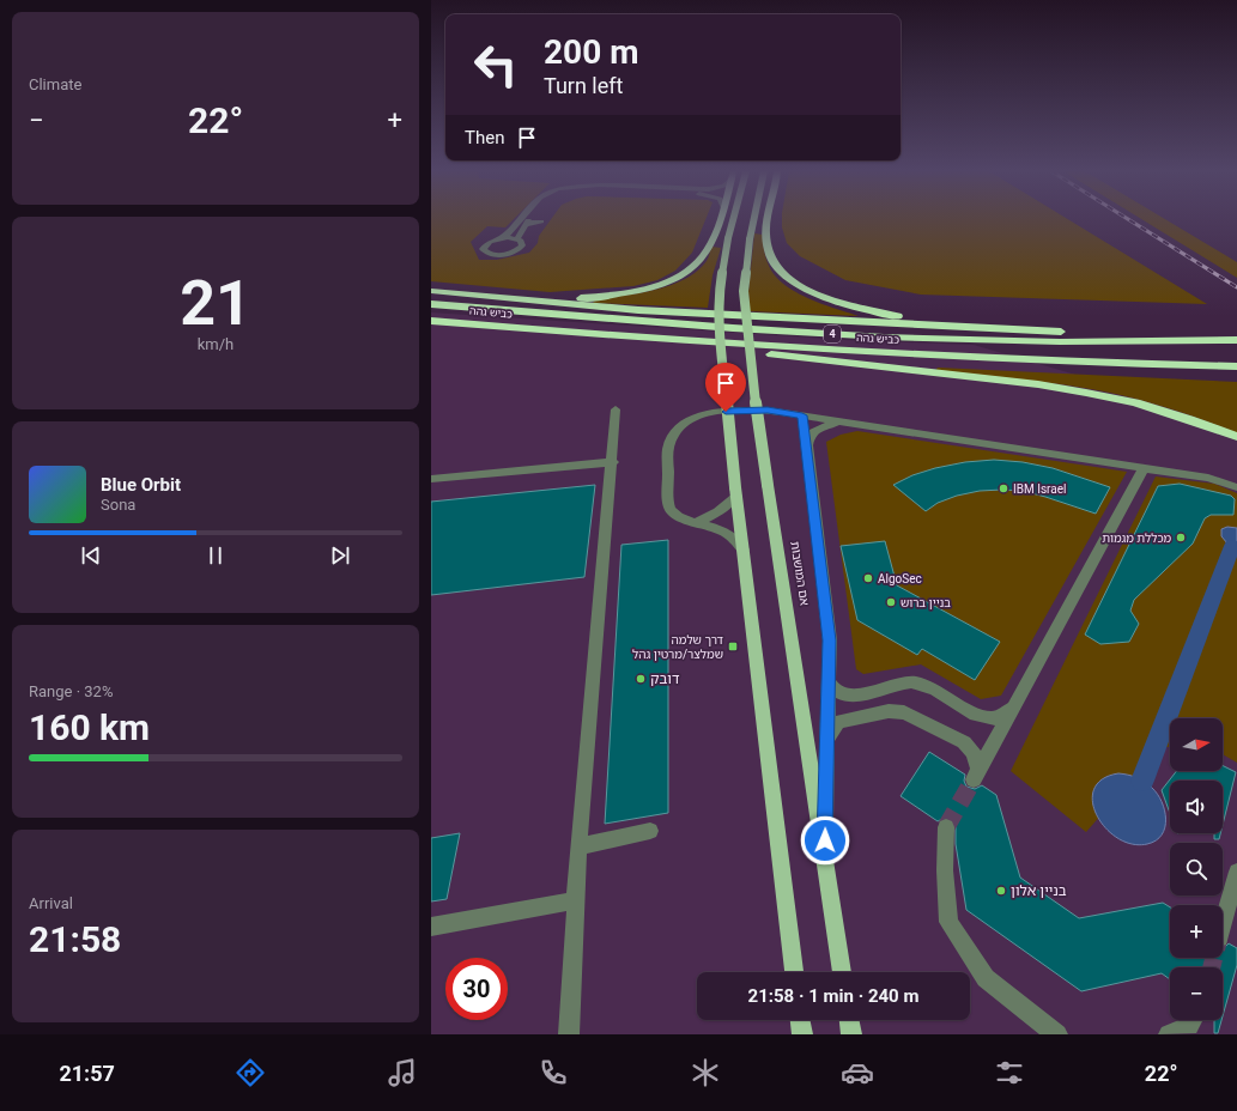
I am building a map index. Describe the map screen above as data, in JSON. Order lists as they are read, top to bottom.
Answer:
{
  "streets": {
    "highway": ["כביש גהה", "4"],
    "main road": ["אם המושבות"]
  },
  "places": {
    "other": [
      "IBM Israel",
      "מכללת מגמות",
      "AlgoSec",
      "בניין ברוש",
      "דובק",
      "בניין אלון"
    ],
    "transit": ["דרך שלמה שמלצר/מרטין גהל"]
  },
  "north": "right",
  "page": {
    "tile": [
      "Climate",
      ["21", "km/h"],
      ["Range · 32%", "160 km"],
      ["Arrival", "21:58"]
    ],
    "turn": ["200 m", "Turn left"],
    "heat": ["−", "22°", "+"],
    "then": "Then",
    "song": ["Blue Orbit", "Sona"],
    "map_buttons": ["+", "−"],
    "limit": "30",
    "trip": "21:58 · 1 min · 240 m",
    "tabs": ["21:57", "22°"]
  }
}
